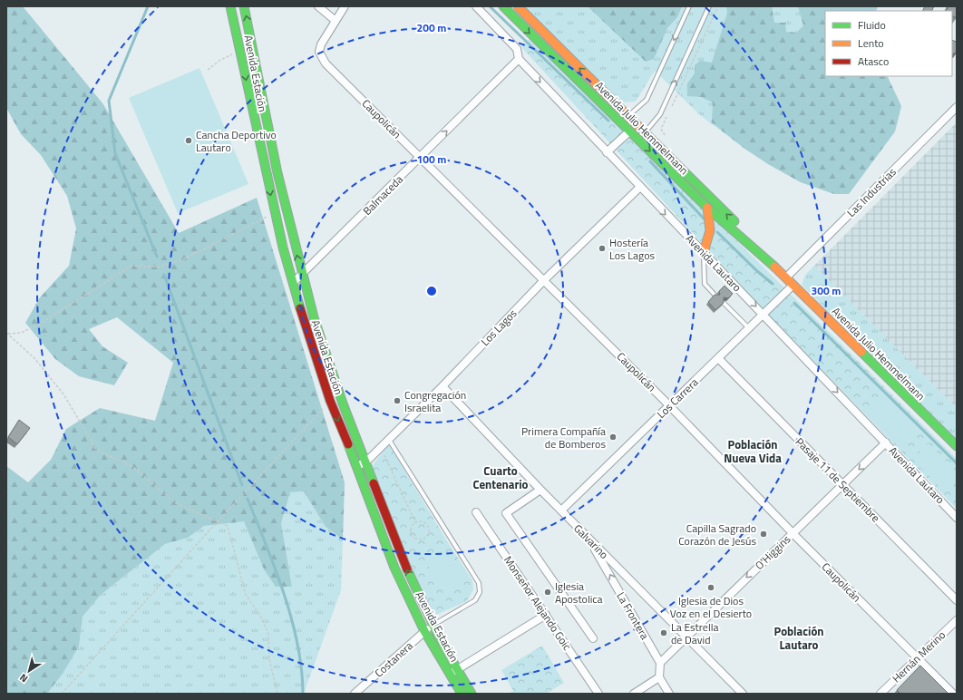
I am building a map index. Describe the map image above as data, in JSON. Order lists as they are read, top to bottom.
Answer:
{
  "streets": {
    "main road": ["Avenida Estación", "Avenida Julio Hemmelmann"],
    "street": [
      "Caupolicán",
      "Las Industrias",
      "Balmaceda",
      "Avenida Lautaro",
      "Los Lagos",
      "Los Carrera",
      "Pasaje 11 de Septiembre",
      "Galvarino",
      "O'Higgins",
      "Monseñor Alejando Goic",
      "La Frontera",
      "Hernán Merino",
      "Costanera"
    ]
  },
  "crossings": [
    ["Avenida Estación", "Balmaceda"],
    ["Avenida Estación", "Los Lagos"],
    ["Avenida Estación", "Costanera"],
    ["Caupolicán", "Balmaceda"],
    ["Caupolicán", "Los Lagos"],
    ["Caupolicán", "Los Carrera"],
    ["Caupolicán", "O'Higgins"],
    ["Caupolicán", "Hernán Merino"],
    ["Avenida Julio Hemmelmann", "Las Industrias"],
    ["Avenida Julio Hemmelmann", "Los Carrera"],
    ["Balmaceda", "Avenida Lautaro"],
    ["Avenida Lautaro", "Los Lagos"],
    ["Avenida Lautaro", "Los Carrera"],
    ["Avenida Lautaro", "O'Higgins"],
    ["Los Lagos", "Galvarino"],
    ["Los Carrera", "Pasaje 11 de Septiembre"],
    ["Los Carrera", "Galvarino"],
    ["Pasaje 11 de Septiembre", "O'Higgins"],
    ["Galvarino", "O'Higgins"],
    ["Galvarino", "La Frontera"],
    ["O'Higgins", "La Frontera"]
  ],
  "one_way": [
    "Balmaceda",
    "Avenida Lautaro",
    "O'Higgins",
    "La Frontera"
  ],
  "districts": ["Población Nueva Vida", "Cuarto Centenario", "Población Lautaro"],
  "places": [
    "Cancha Deportivo Lautaro",
    "Hostería Los Lagos",
    "Congregación Israelita",
    "Primera Compañía de Bomberos",
    "Capilla Sagrado Corazón de Jesús",
    "Iglesia de Dios Voz en el Desierto",
    "Iglesia Apostolica",
    "La Estrella de David"
  ],
  "legend": ["Fluido", "Lento", "Atasco"],
  "north": "bottom left",
  "rings": ["200 m", "100 m", "300 m"]
}
